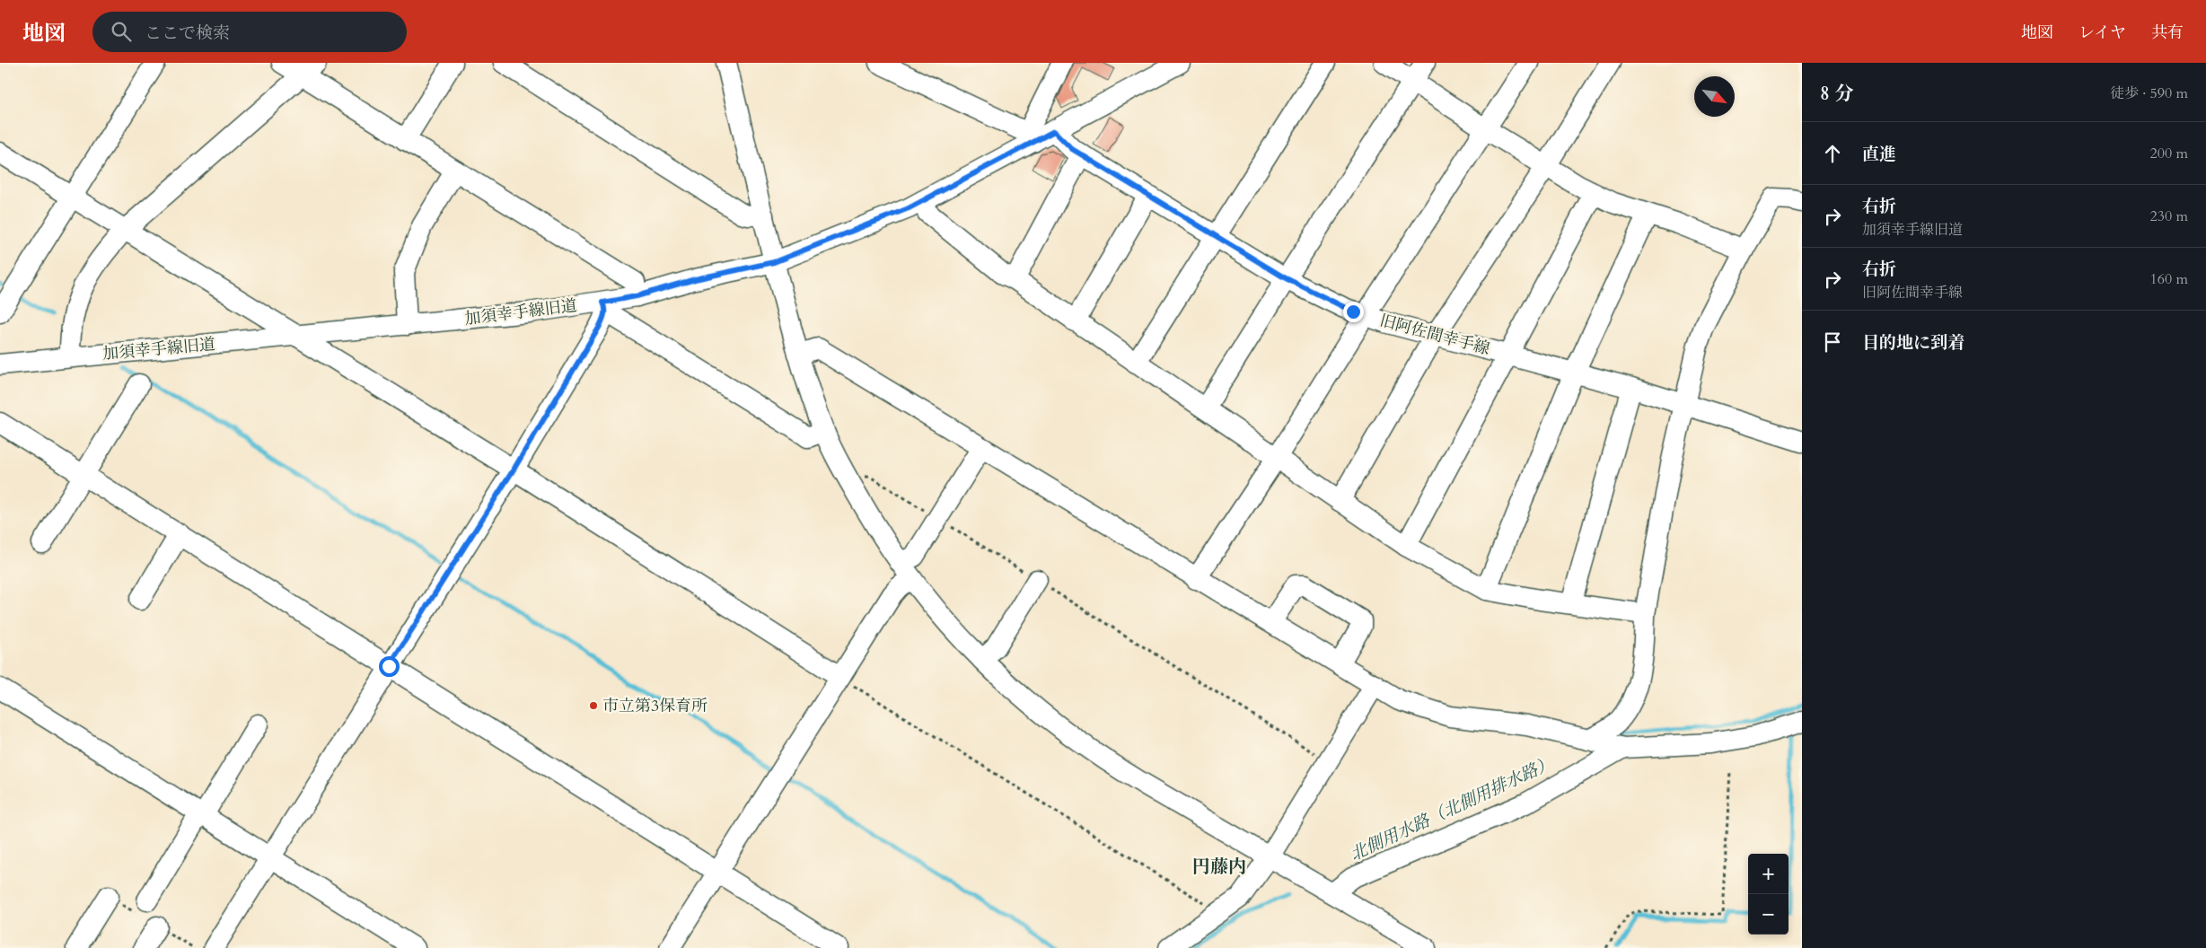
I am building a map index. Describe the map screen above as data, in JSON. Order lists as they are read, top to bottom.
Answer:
{
  "streets": {
    "street": ["加須幸手線旧道", "旧阿佐間幸手線"]
  },
  "crossings": [
    ["加須幸手線旧道", "旧阿佐間幸手線"]
  ],
  "districts": ["円藤内"],
  "water": ["北側用水路（北側用排水路）"],
  "places": ["市立第3保育所"],
  "north": "bottom right",
  "page": {
    "header": "地図",
    "search": "ここで検索",
    "nav": ["地図", "レイヤ", "共有"],
    "heading": ["8 分", "徒歩 · 590 m"],
    "list": [
      ["直進", "200 m"],
      ["右折", "加須幸手線旧道", "230 m"],
      ["右折", "旧阿佐間幸手線", "160 m"],
      "目的地に到着"
    ],
    "map_buttons": ["+", "−"]
  }
}
